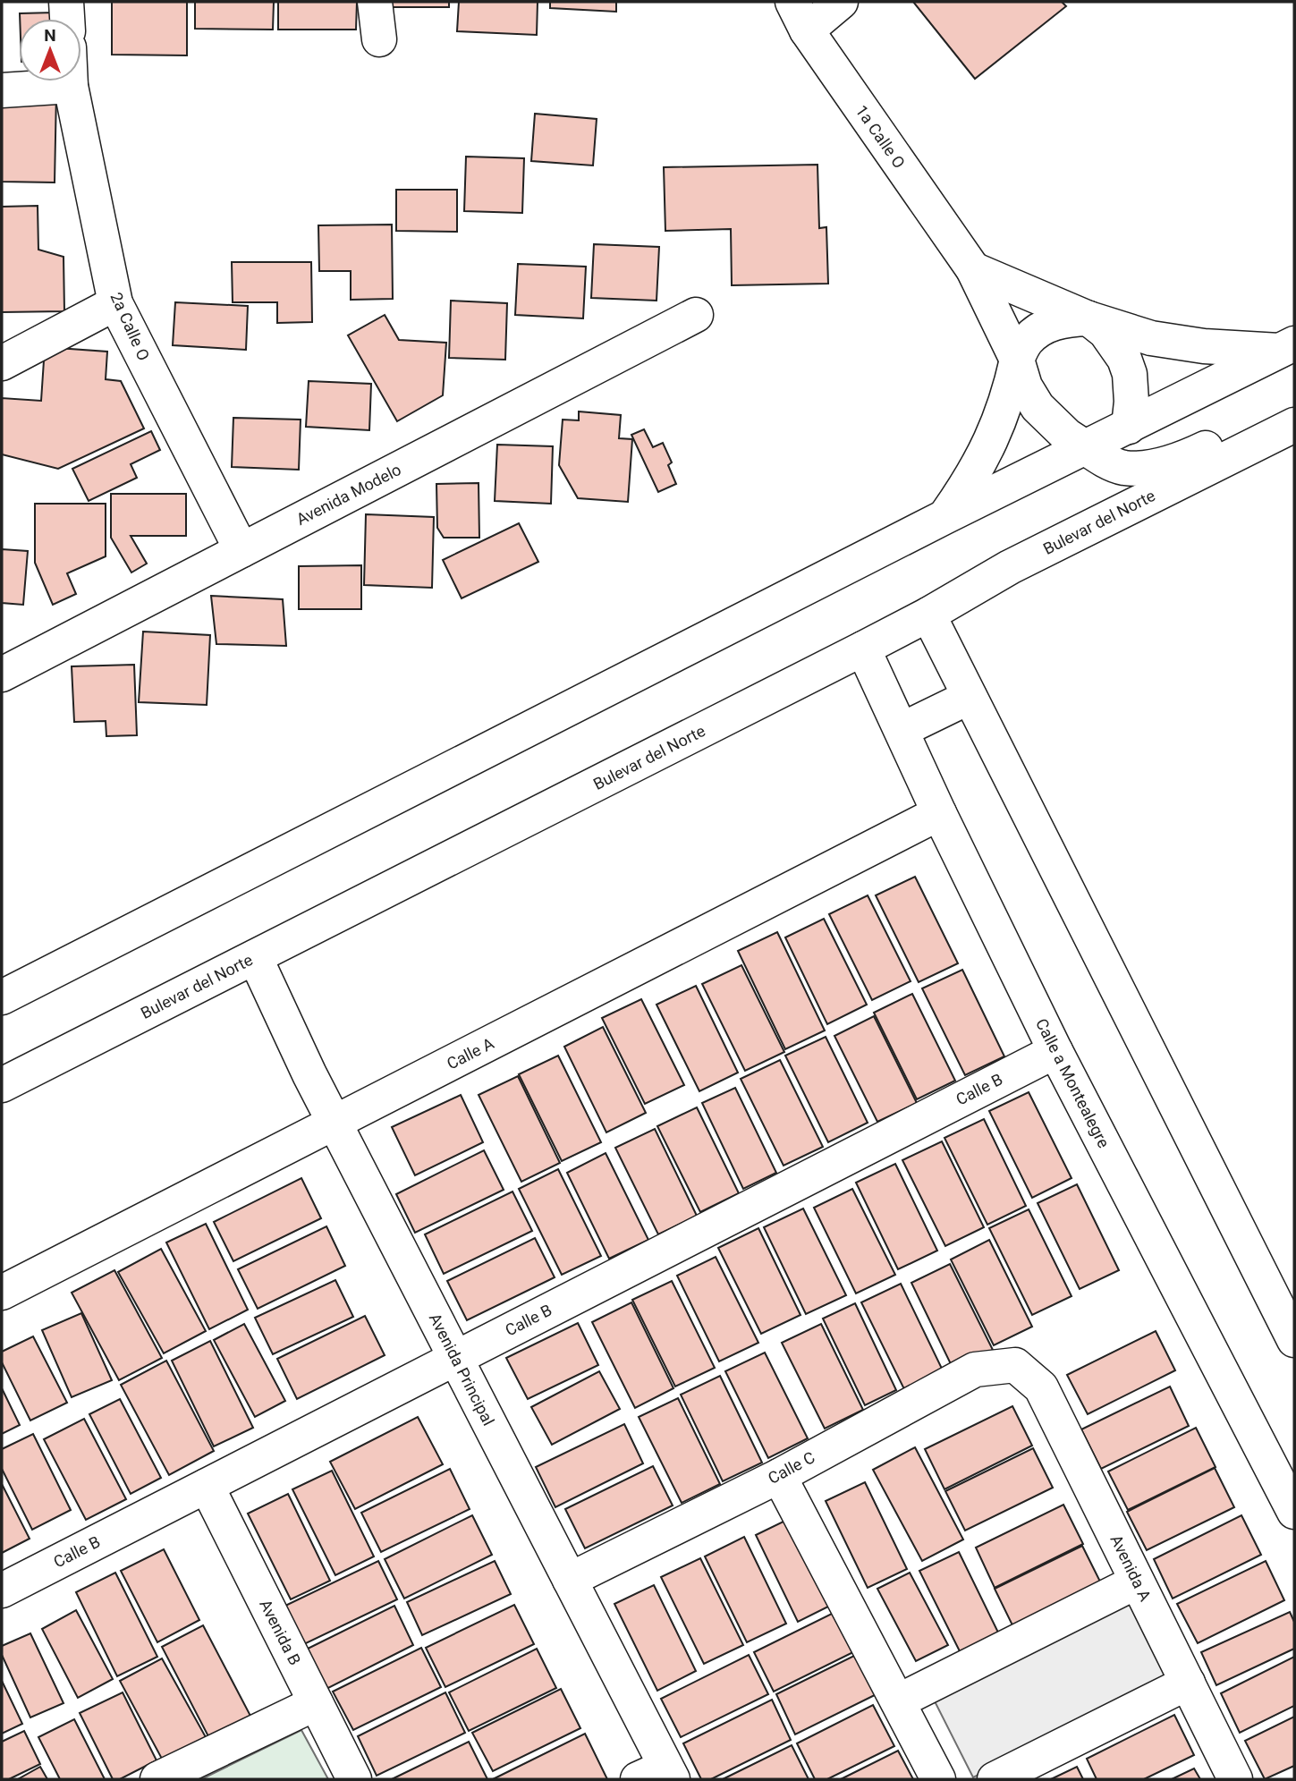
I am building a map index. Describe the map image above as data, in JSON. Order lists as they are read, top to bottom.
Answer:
{
  "streets": {
    "main road": [
      "1a Calle O",
      "2a Calle O",
      "Avenida Modelo",
      "Bulevar del Norte",
      "Calle A",
      "Calle a Montealegre",
      "Calle B",
      "Avenida Principal",
      "Calle C",
      "Avenida A",
      "Avenida B"
    ]
  },
  "crossings": [
    ["2a Calle O", "Avenida Modelo"],
    ["Bulevar del Norte", "Calle a Montealegre"],
    ["Bulevar del Norte", "Avenida Principal"],
    ["Calle A", "Calle a Montealegre"],
    ["Calle A", "Avenida Principal"],
    ["Calle a Montealegre", "Calle B"],
    ["Calle B", "Avenida Principal"],
    ["Calle B", "Avenida B"],
    ["Avenida Principal", "Calle C"],
    ["Calle C", "Avenida A"]
  ],
  "north": "top"
}
